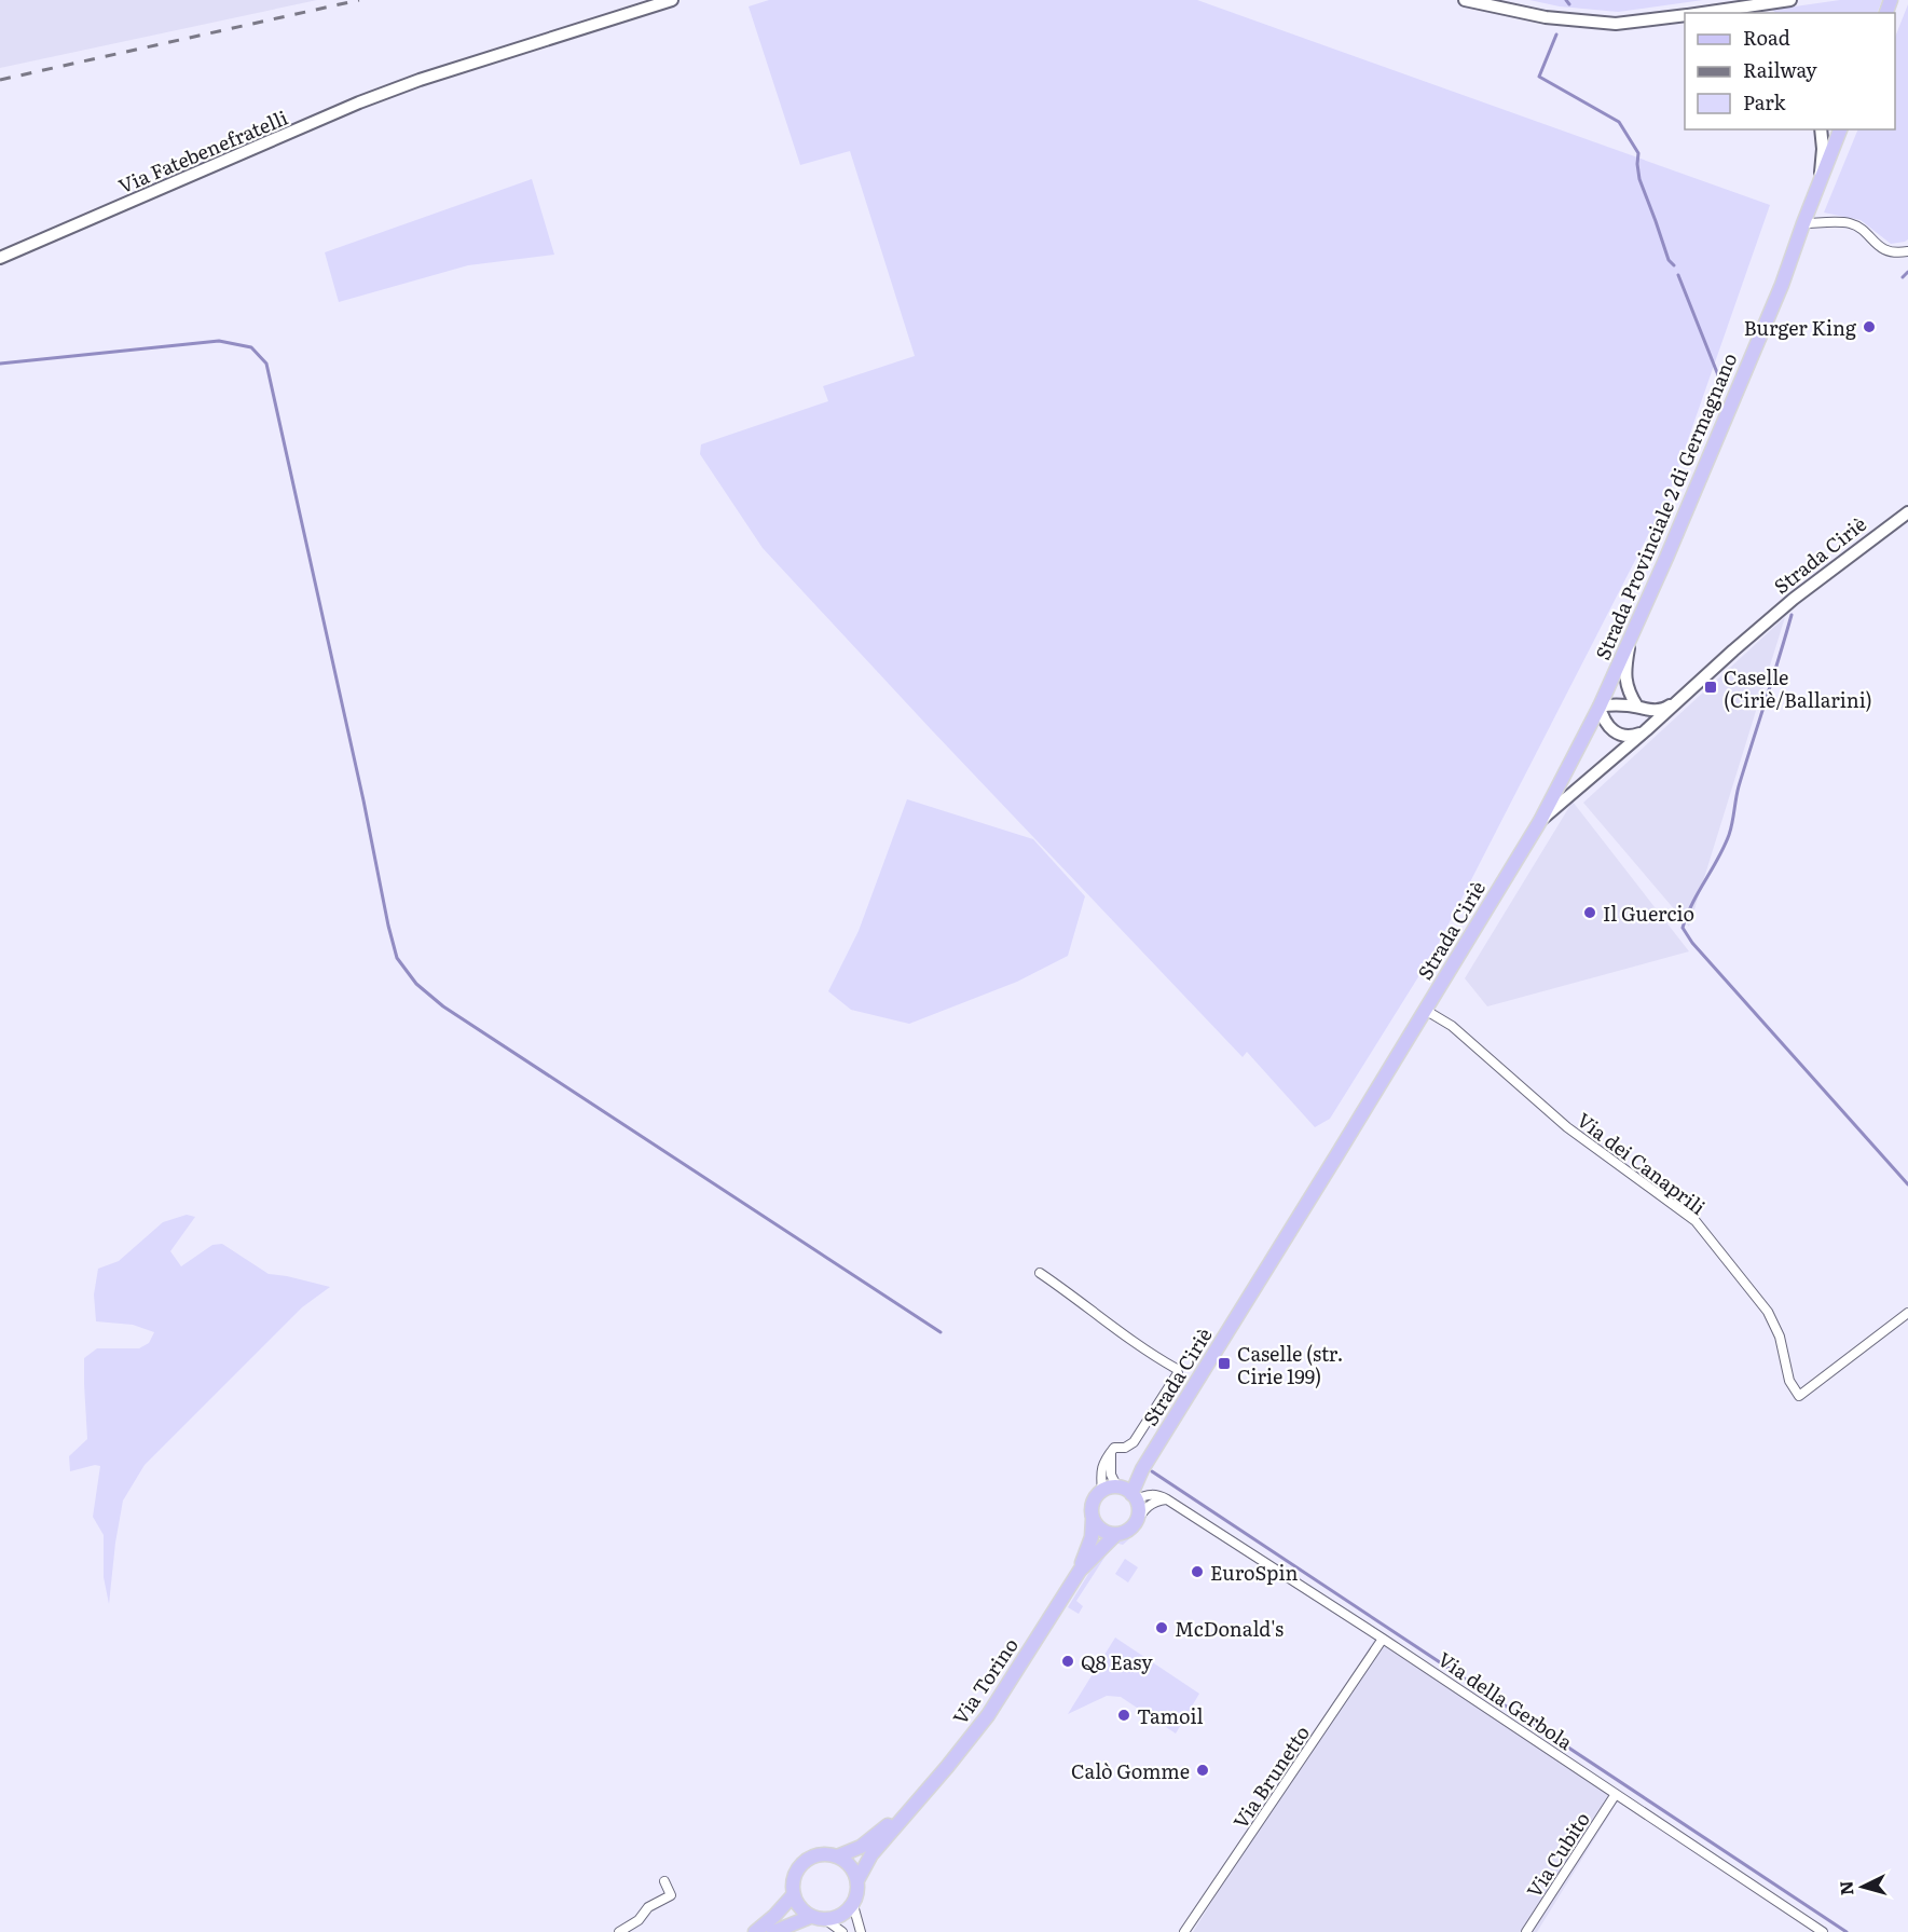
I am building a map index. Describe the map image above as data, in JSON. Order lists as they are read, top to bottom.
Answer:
{
  "streets": {
    "main road": [
      "Via Fatebenefratelli",
      "Strada Provinciale 2 di Germagnano",
      "Strada Ciriè",
      "Via Torino"
    ],
    "street": [
      "Via dei Canaprili",
      "Via della Gerbola",
      "Via Brunetto",
      "Via Cubito"
    ]
  },
  "crossings": [
    ["Strada Provinciale 2 di Germagnano", "Strada Ciriè"],
    ["Strada Ciriè", "Via dei Canaprili"],
    ["Strada Ciriè", "Via Torino"],
    ["Via della Gerbola", "Via Brunetto"],
    ["Via della Gerbola", "Via Cubito"]
  ],
  "places": {
    "other": [
      "Burger King",
      "Il Guercio",
      "EuroSpin",
      "McDonald's",
      "Q8 Easy",
      "Tamoil",
      "Calò Gomme"
    ],
    "transit": ["Caselle (Ciriè/Ballarini)", "Caselle (str. Cirie 199)"]
  },
  "legend": ["Road", "Railway", "Park"],
  "north": "left"
}
